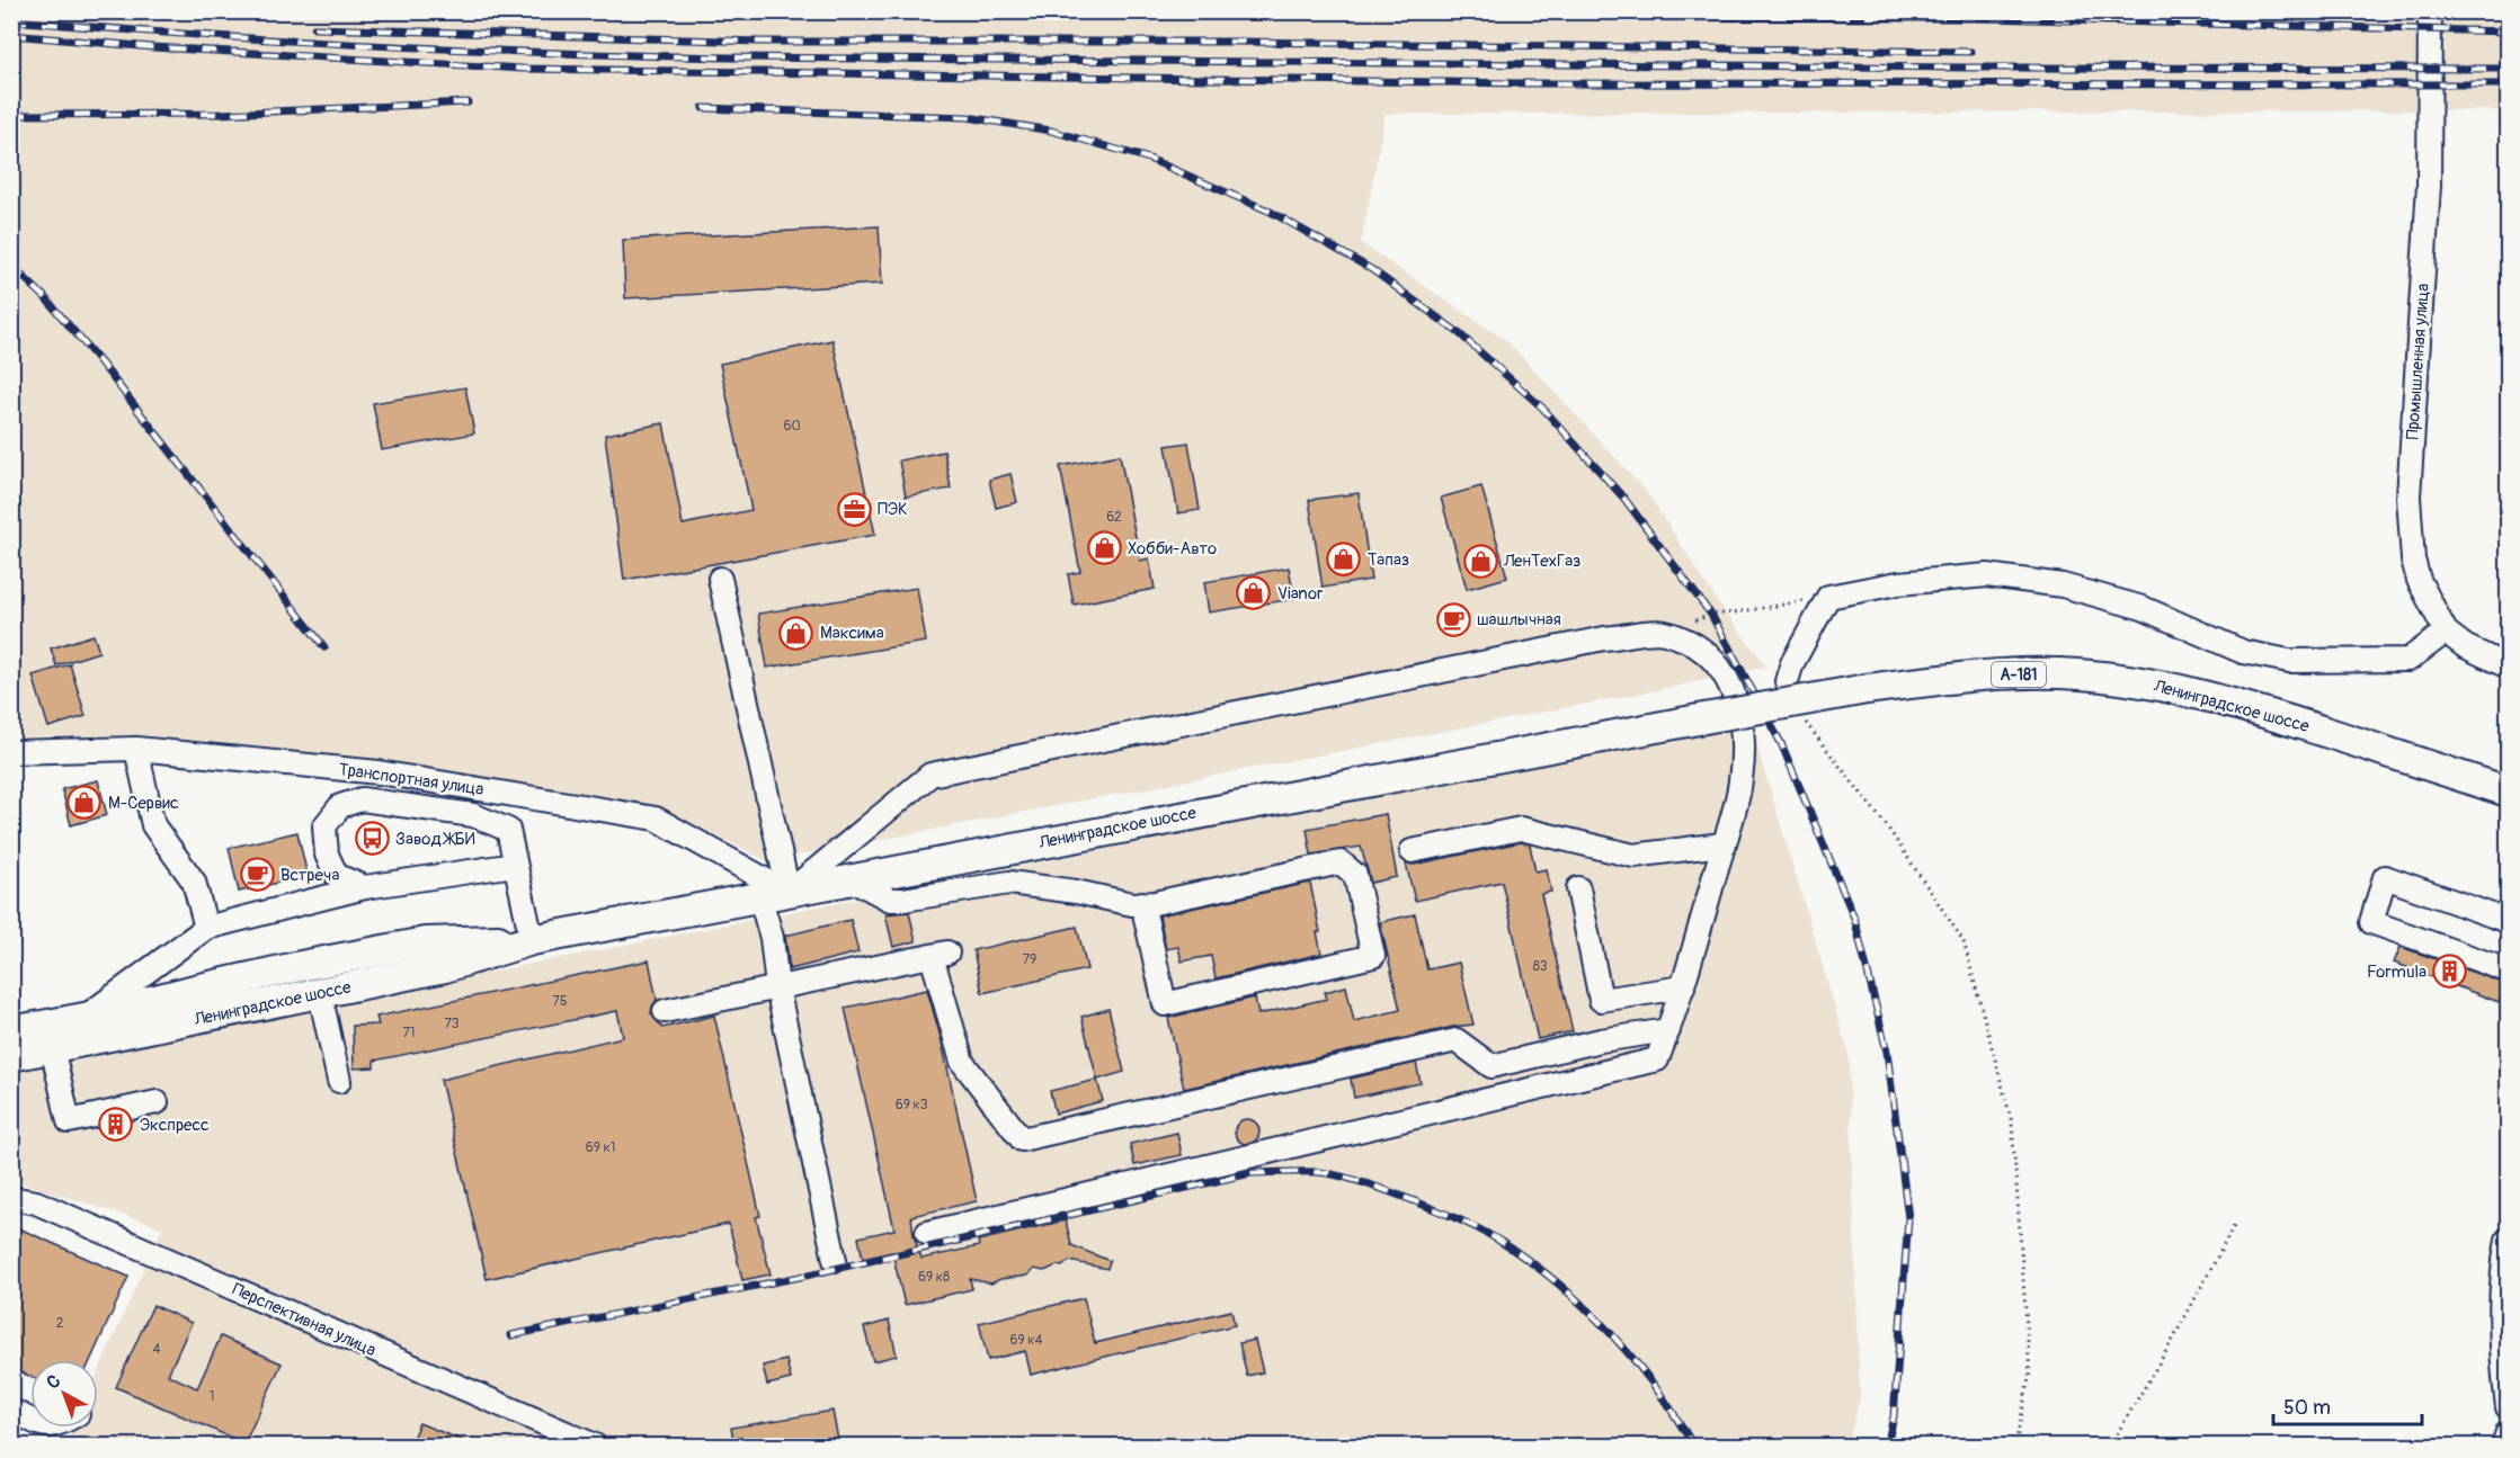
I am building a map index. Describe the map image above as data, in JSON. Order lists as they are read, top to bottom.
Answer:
{
  "streets": {
    "main road": ["А-181", "Ленинградское шоссе"],
    "street": ["Промышленная улица", "Транспортная улица", "Перспективная улица"]
  },
  "crossings": [
    ["Ленинградское шоссе", "Транспортная улица"]
  ],
  "places": {
    "office": ["ПЭК"],
    "shop": [
      "Хобби-Авто",
      "Тапаз",
      "ЛенТехГаз",
      "Vianor",
      "Максима",
      "М-Сервис"
    ],
    "cafe": ["шашлычная", "Встреча"],
    "bus stop": ["Завод ЖБИ"],
    "building": ["Formula", "Экспресс"]
  },
  "house_numbers": [
    "60",
    "62",
    "79",
    "83",
    "75",
    "73",
    "71",
    "69 к3",
    "69 к1",
    "69 к8",
    "2",
    "69 к4",
    "4",
    "1"
  ],
  "scale_bar": "50 m",
  "north": "top left"
}
